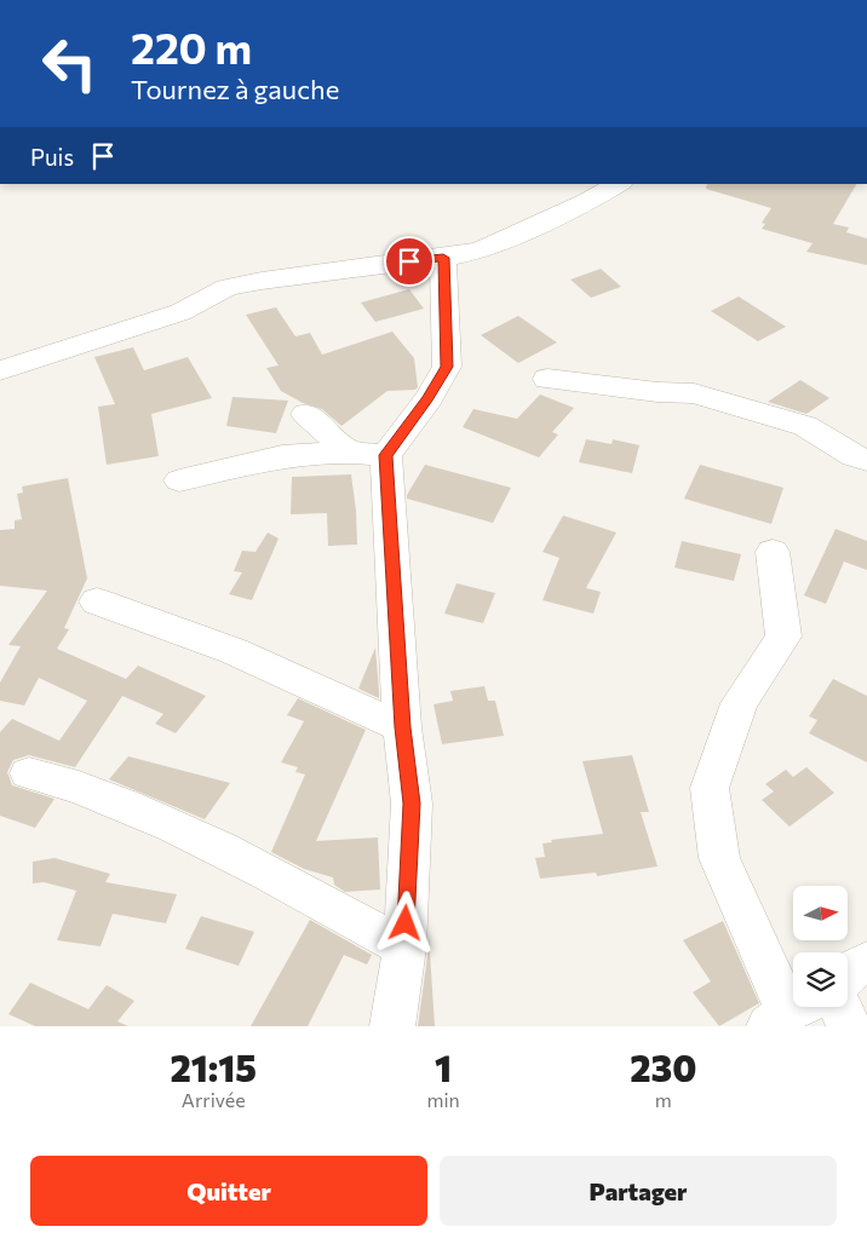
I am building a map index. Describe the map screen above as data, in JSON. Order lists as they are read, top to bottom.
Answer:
{
  "north": "right",
  "page": {
    "turn": ["220 m", "Tournez à gauche"],
    "then": "Puis",
    "eta": [
      "21:15",
      "Arrivée",
      "1",
      "min",
      "230",
      "m"
    ],
    "buttons": ["Quitter", "Partager"]
  }
}
